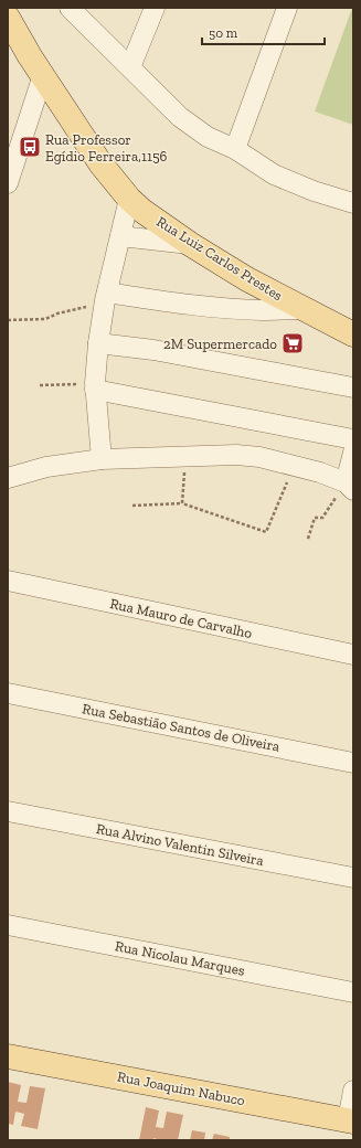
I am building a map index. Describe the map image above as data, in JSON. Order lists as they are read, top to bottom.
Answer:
{
  "streets": {
    "main road": ["Rua Luiz Carlos Prestes", "Rua Joaquim Nabuco"],
    "street": [
      "Rua Mauro de Carvalho",
      "Rua Sebastião Santos de Oliveira",
      "Rua Alvino Valentin Silveira",
      "Rua Nicolau Marques"
    ]
  },
  "places": {
    "bus stop": ["Rua Professor Egídio Ferreira,1156"],
    "supermarket": ["2M Supermercado"]
  },
  "scale_bar": "50 m"
}
